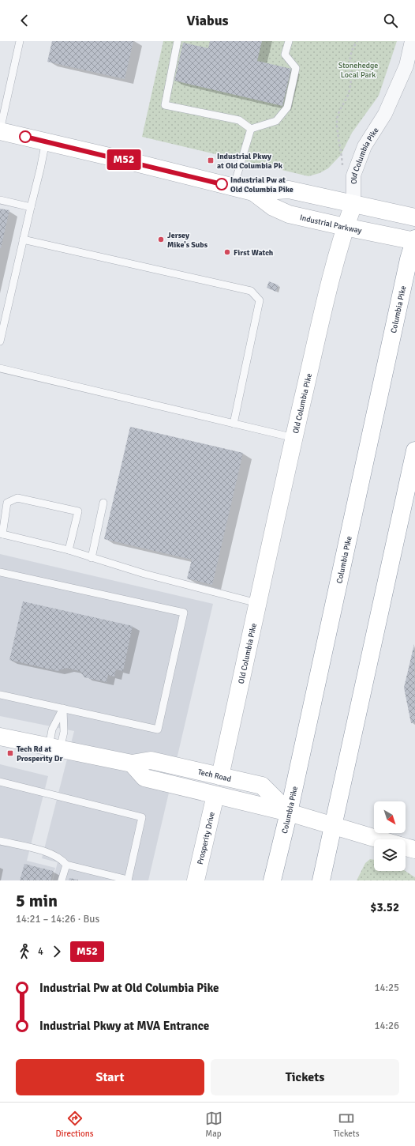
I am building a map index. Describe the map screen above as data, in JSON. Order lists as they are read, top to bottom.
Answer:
{
  "streets": {
    "main road": [
      "Old Columbia Pike",
      "Industrial Parkway",
      "Columbia Pike",
      "Tech Road",
      "Prosperity Drive"
    ]
  },
  "crossings": [
    ["Old Columbia Pike", "Industrial Parkway"],
    ["Old Columbia Pike", "Tech Road"],
    ["Industrial Parkway", "Columbia Pike"],
    ["Columbia Pike", "Tech Road"],
    ["Tech Road", "Prosperity Drive"]
  ],
  "parks": ["Stonehedge Local Park"],
  "places": {
    "transit": ["Industrial Pkwy at Old Columbia Pk", "Tech Rd at Prosperity Dr"],
    "other": ["Industrial Pw at Old Columbia Pike", "Jersey Mike's Subs", "First Watch"]
  },
  "lines": ["bus line M52"],
  "north": "bottom right",
  "page": {
    "header": "Viabus",
    "on_map": "M52",
    "heading": ["5 min", "14:21 – 14:26 · Bus", "$3.52"],
    "legs": ["4", "M52"],
    "list": [
      {
        "name": "Industrial Pw at Old Columbia Pike",
        "value": "14:25"
      },
      {
        "name": "Industrial Pkwy at MVA Entrance",
        "value": "14:26"
      }
    ],
    "buttons": ["Start", "Tickets"],
    "tabs": ["Directions", "Map", "Tickets"]
  }
}
